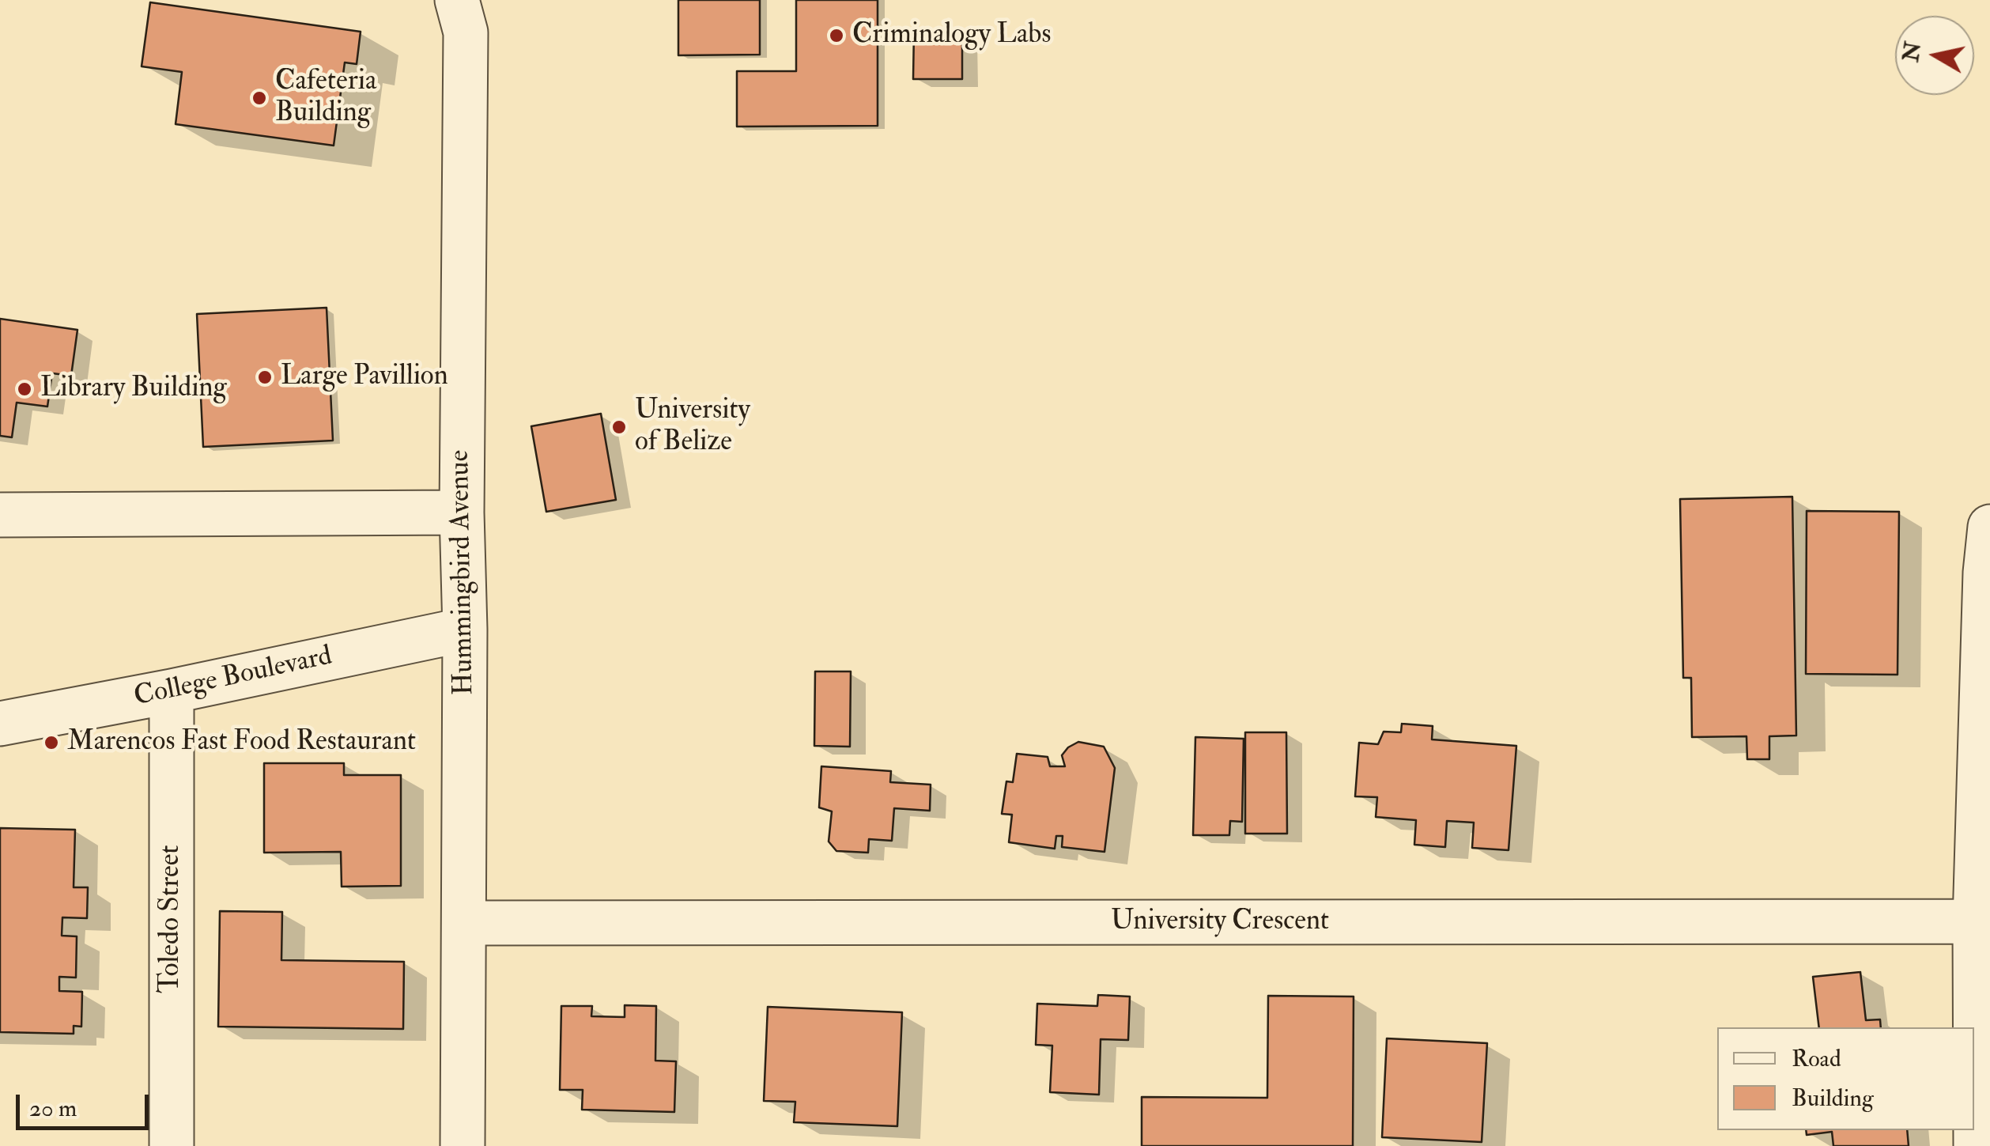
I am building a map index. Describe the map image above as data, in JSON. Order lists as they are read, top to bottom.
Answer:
{
  "streets": {
    "street": [
      "Hummingbird Avenue",
      "College Boulevard",
      "Toledo Street",
      "University Crescent"
    ]
  },
  "crossings": [
    ["Hummingbird Avenue", "College Boulevard"],
    ["Hummingbird Avenue", "University Crescent"],
    ["College Boulevard", "Toledo Street"]
  ],
  "places": [
    "Criminalogy Labs",
    "Cafeteria Building",
    "Large Pavillion",
    "Library Building",
    "University of Belize",
    "Marencos Fast Food Restaurant"
  ],
  "legend": ["Road", "Building"],
  "scale_bar": "20 m",
  "north": "left"
}
